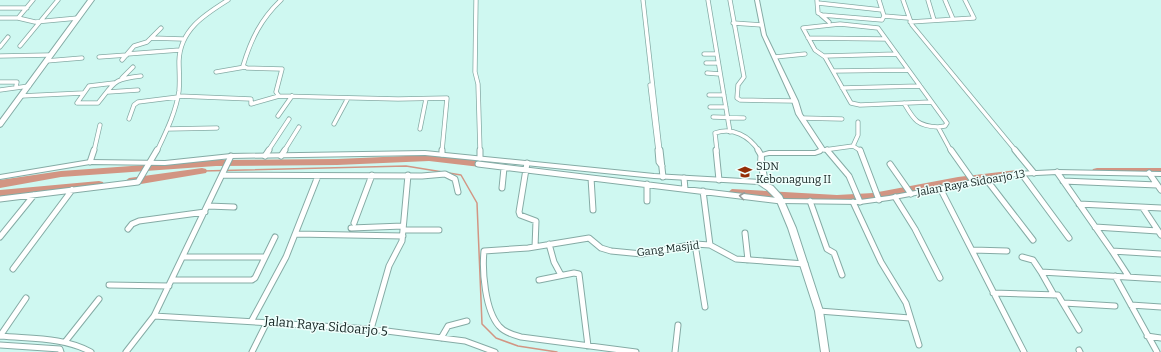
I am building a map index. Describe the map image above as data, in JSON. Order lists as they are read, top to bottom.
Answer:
{
  "streets": {
    "street": ["Jalan Raya Sidoarjo 13", "Gang Masjid", "Jalan Raya Sidoarjo 5"]
  },
  "places": {
    "school or university": ["SDN Kebonagung II"]
  }
}
